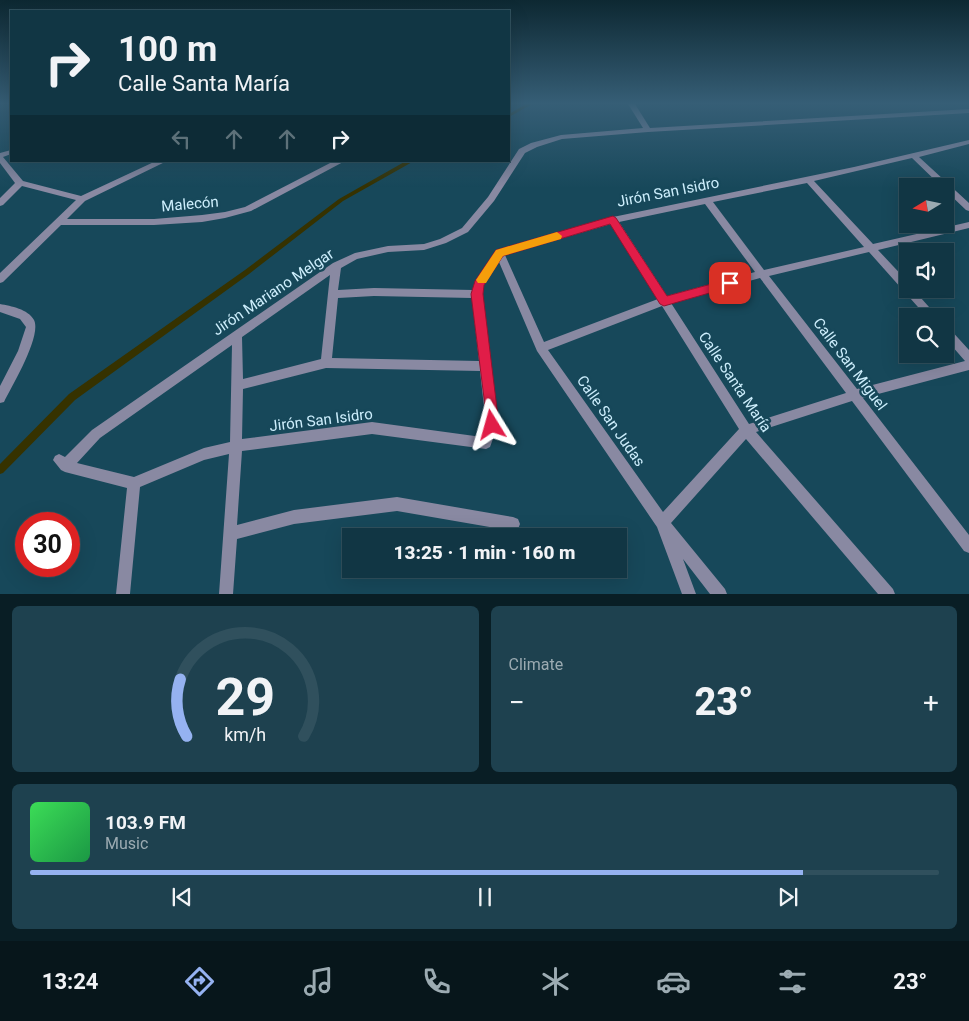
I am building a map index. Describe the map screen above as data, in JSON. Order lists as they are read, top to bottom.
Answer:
{
  "streets": {
    "street": [
      "Jirón San Isidro",
      "Malecón",
      "Jirón Mariano Melgar",
      "Calle San Miguel",
      "Calle Santa María",
      "Calle San Judas"
    ]
  },
  "crossings": [
    ["Jirón San Isidro", "Jirón Mariano Melgar"],
    ["Jirón San Isidro", "Calle San Miguel"],
    ["Jirón San Isidro", "Calle Santa María"],
    ["Jirón San Isidro", "Calle San Judas"]
  ],
  "north": "left",
  "page": {
    "turn": ["100 m", "Calle Santa María"],
    "limit": "30",
    "trip": "13:25 · 1 min · 160 m",
    "tile": "Climate",
    "heat": ["−", "23°", "+"],
    "song": ["103.9 FM", "Music"],
    "tabs": ["13:24", "23°"],
    "gauge": ["29", "km/h"]
  }
}
